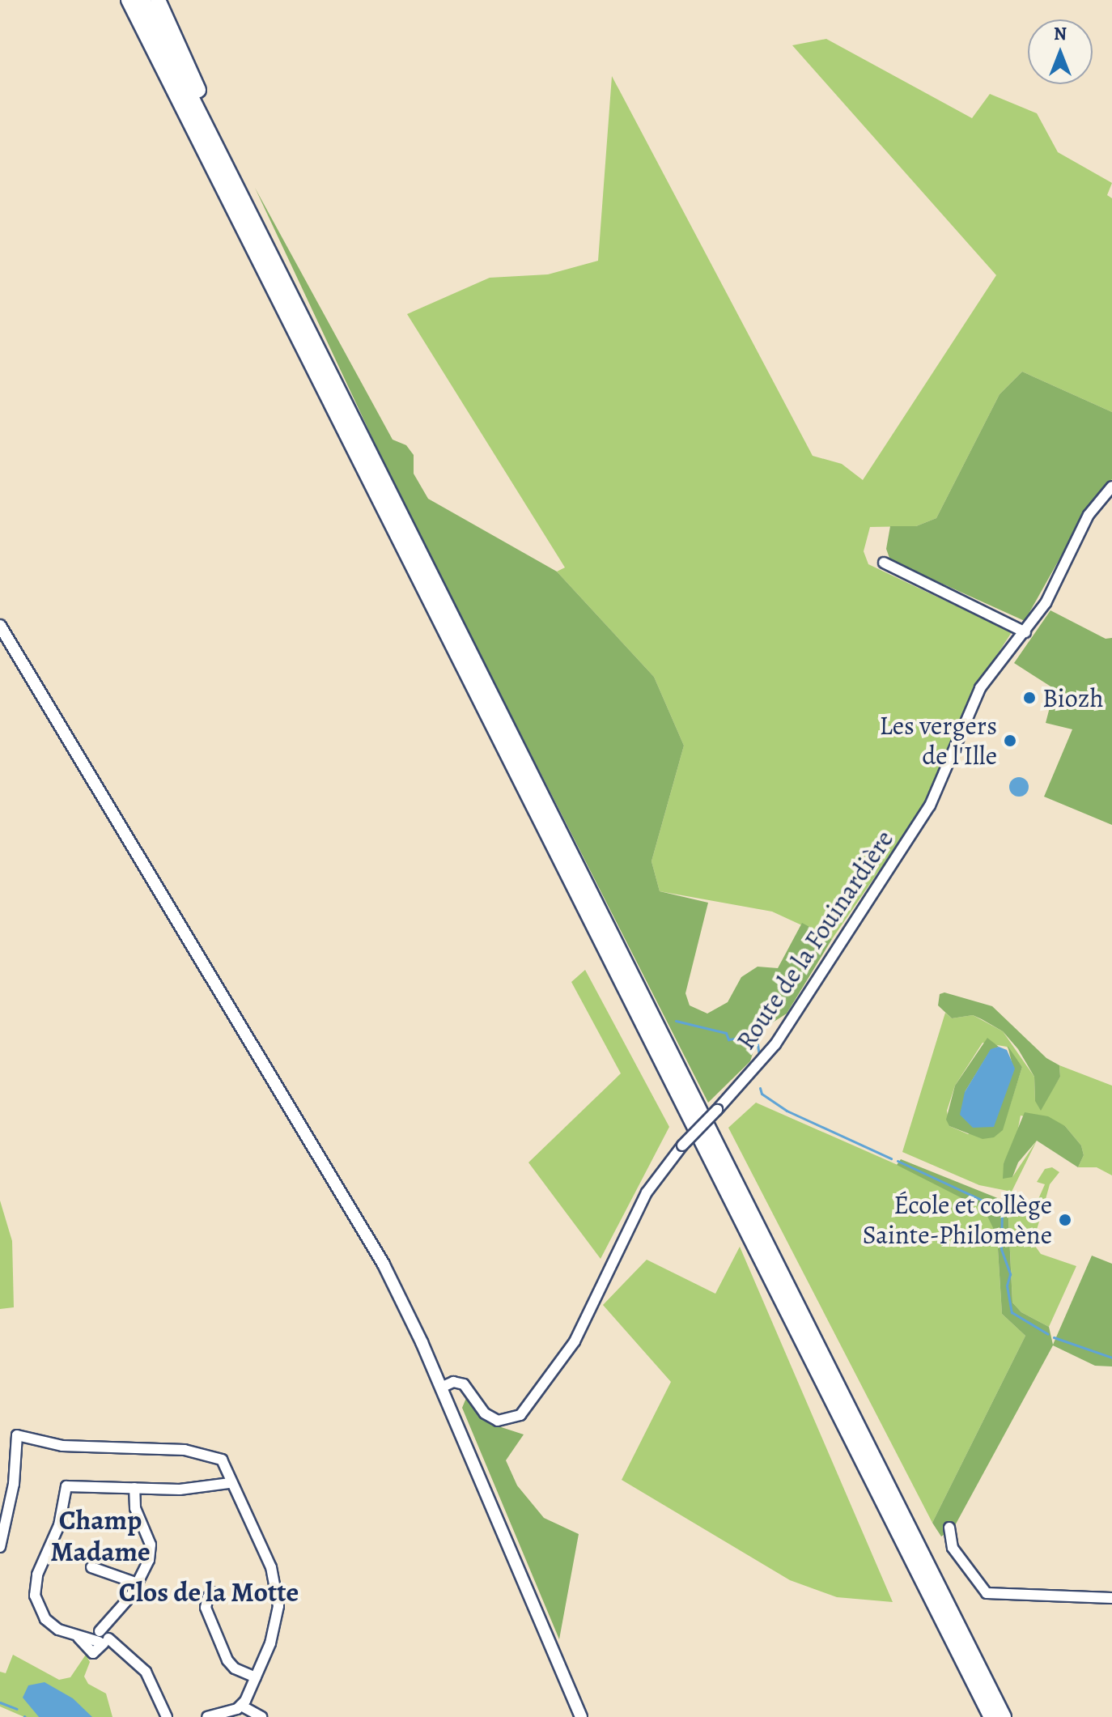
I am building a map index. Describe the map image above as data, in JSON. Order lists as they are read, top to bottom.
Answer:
{
  "streets": {
    "street": ["Route de la Fouinardière"]
  },
  "districts": ["Champ Madame", "Clos de la Motte"],
  "places": ["Biozh", "Les vergers de l'Ille", "École et collège Sainte-Philomène"],
  "north": "top"
}
